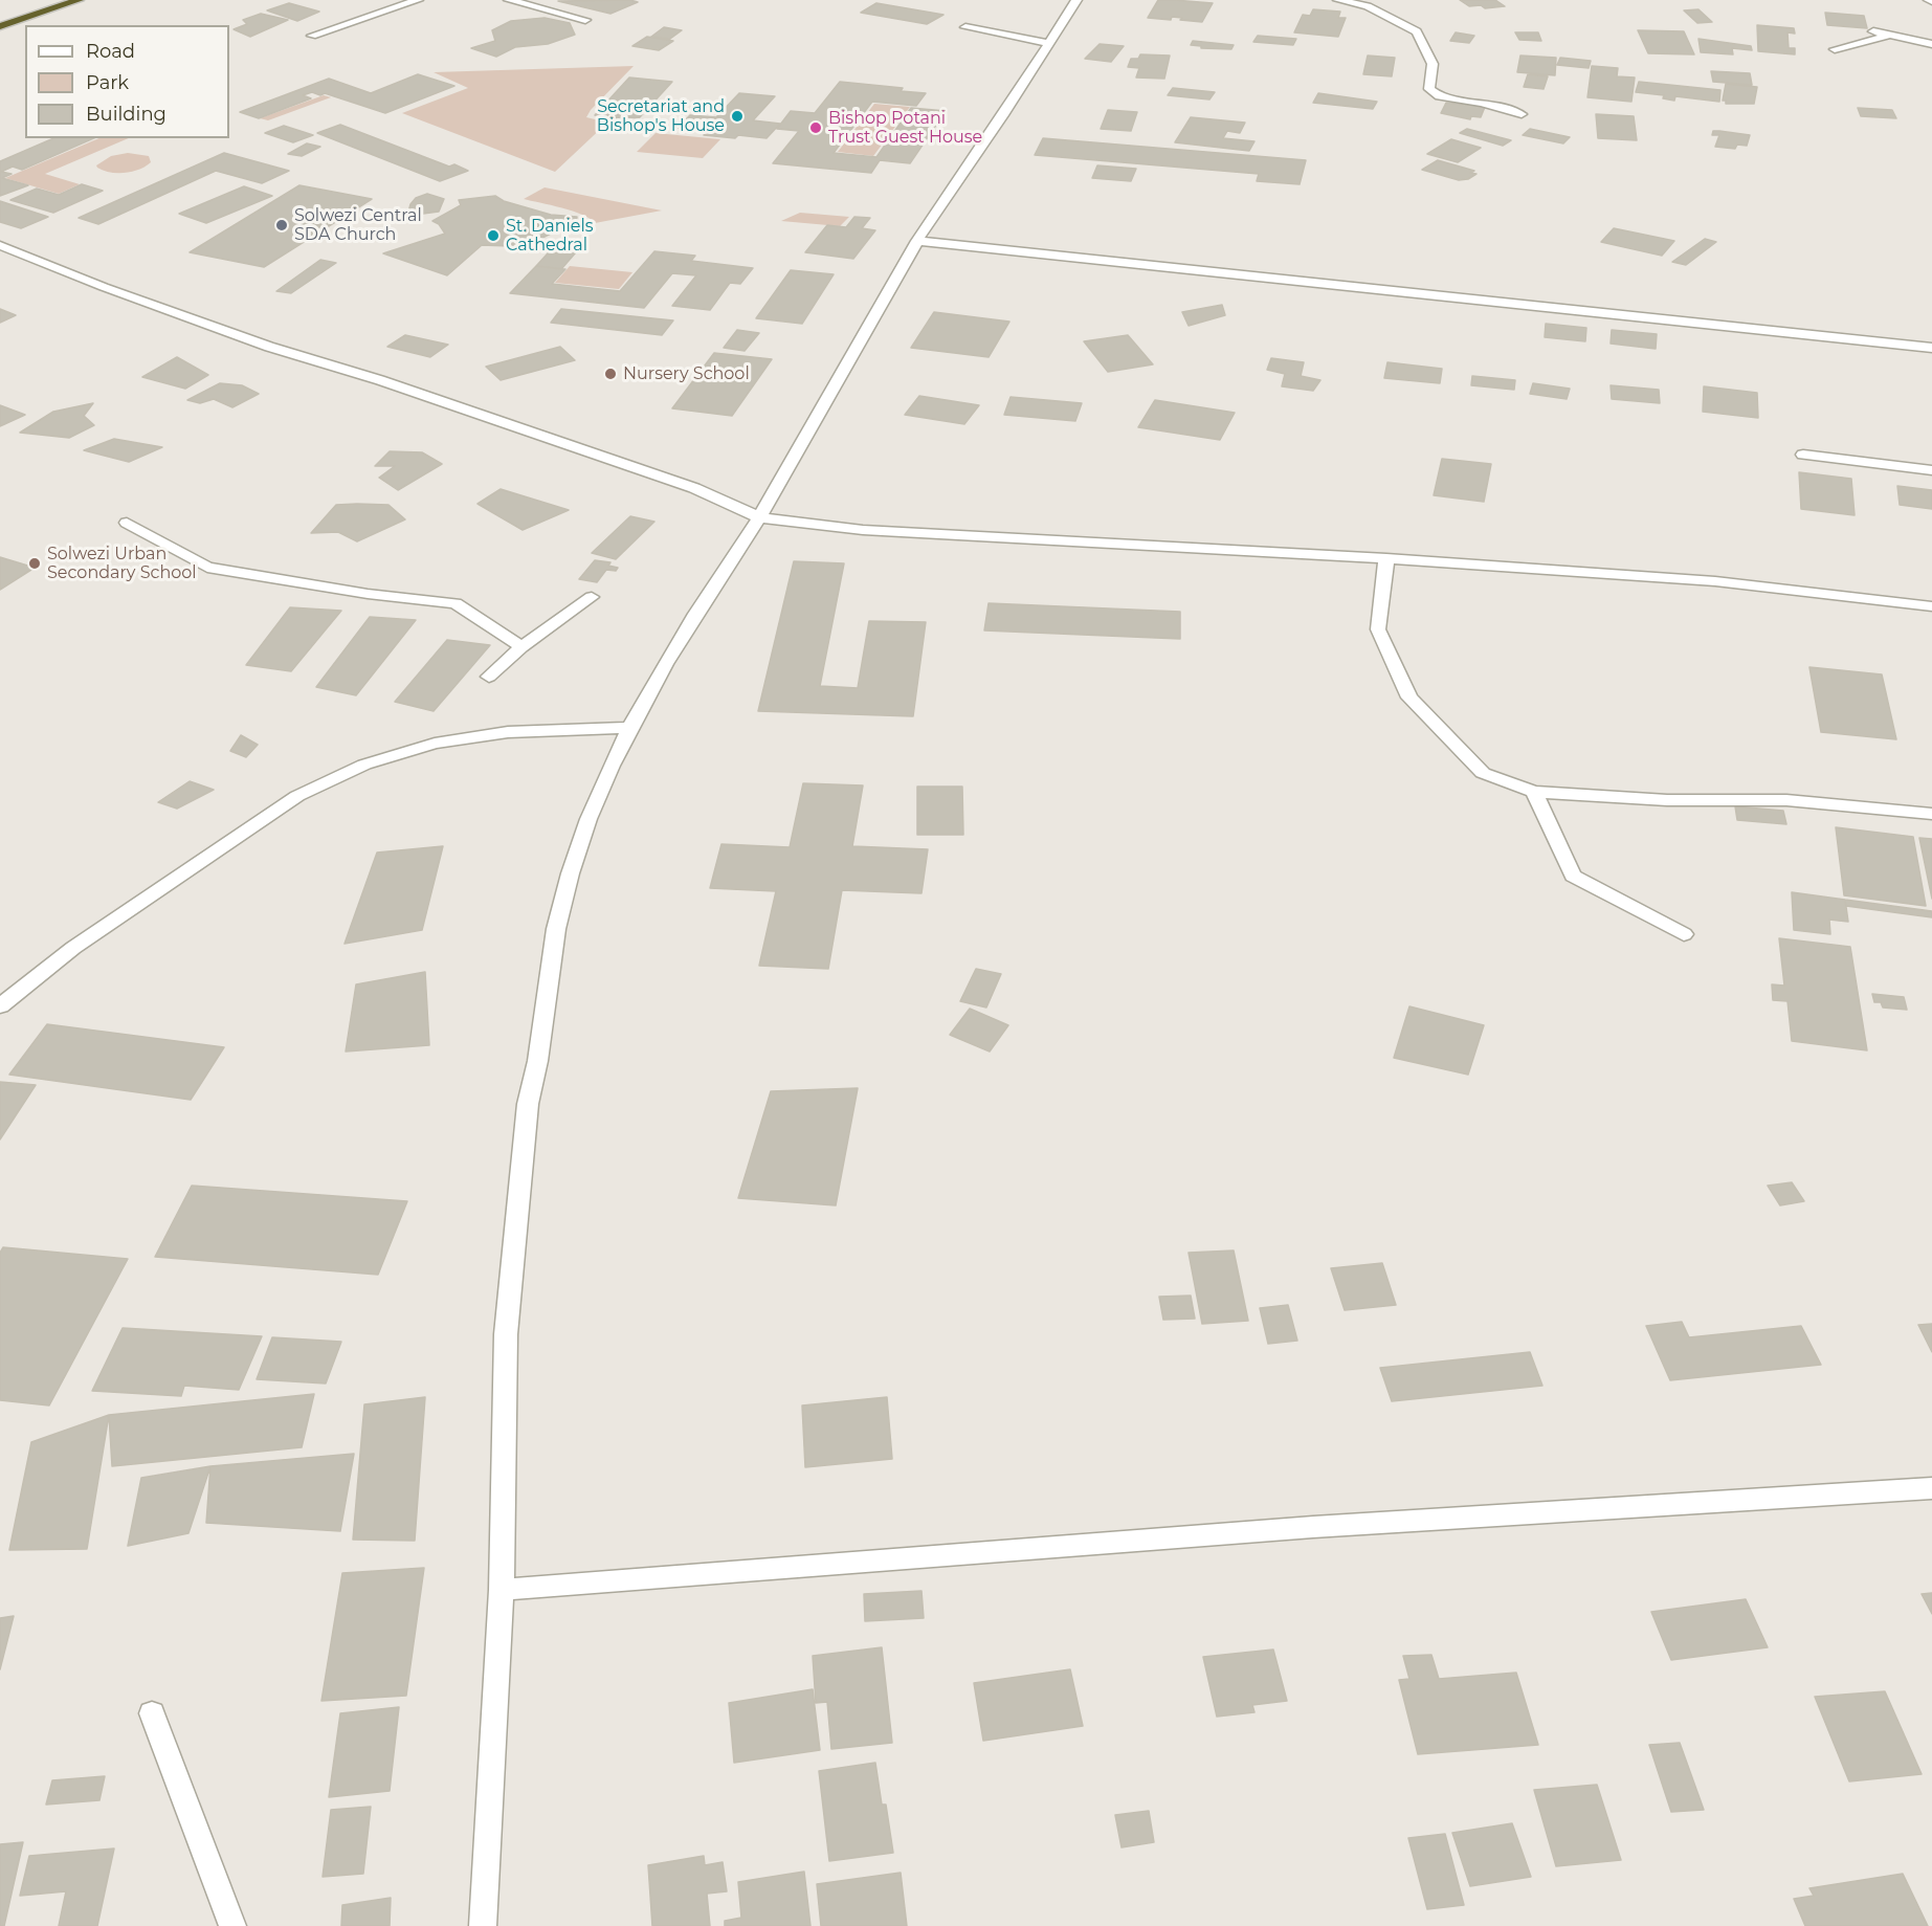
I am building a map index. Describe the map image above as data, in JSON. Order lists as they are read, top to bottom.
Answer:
{
  "places": [
    "Secretariat and Bishop's House",
    "Bishop Potani Trust Guest House",
    "Solwezi Central SDA Church",
    "St. Daniels Cathedral",
    "Nursery School",
    "Solwezi Urban Secondary School"
  ],
  "legend": ["Road", "Park", "Building"]
}
